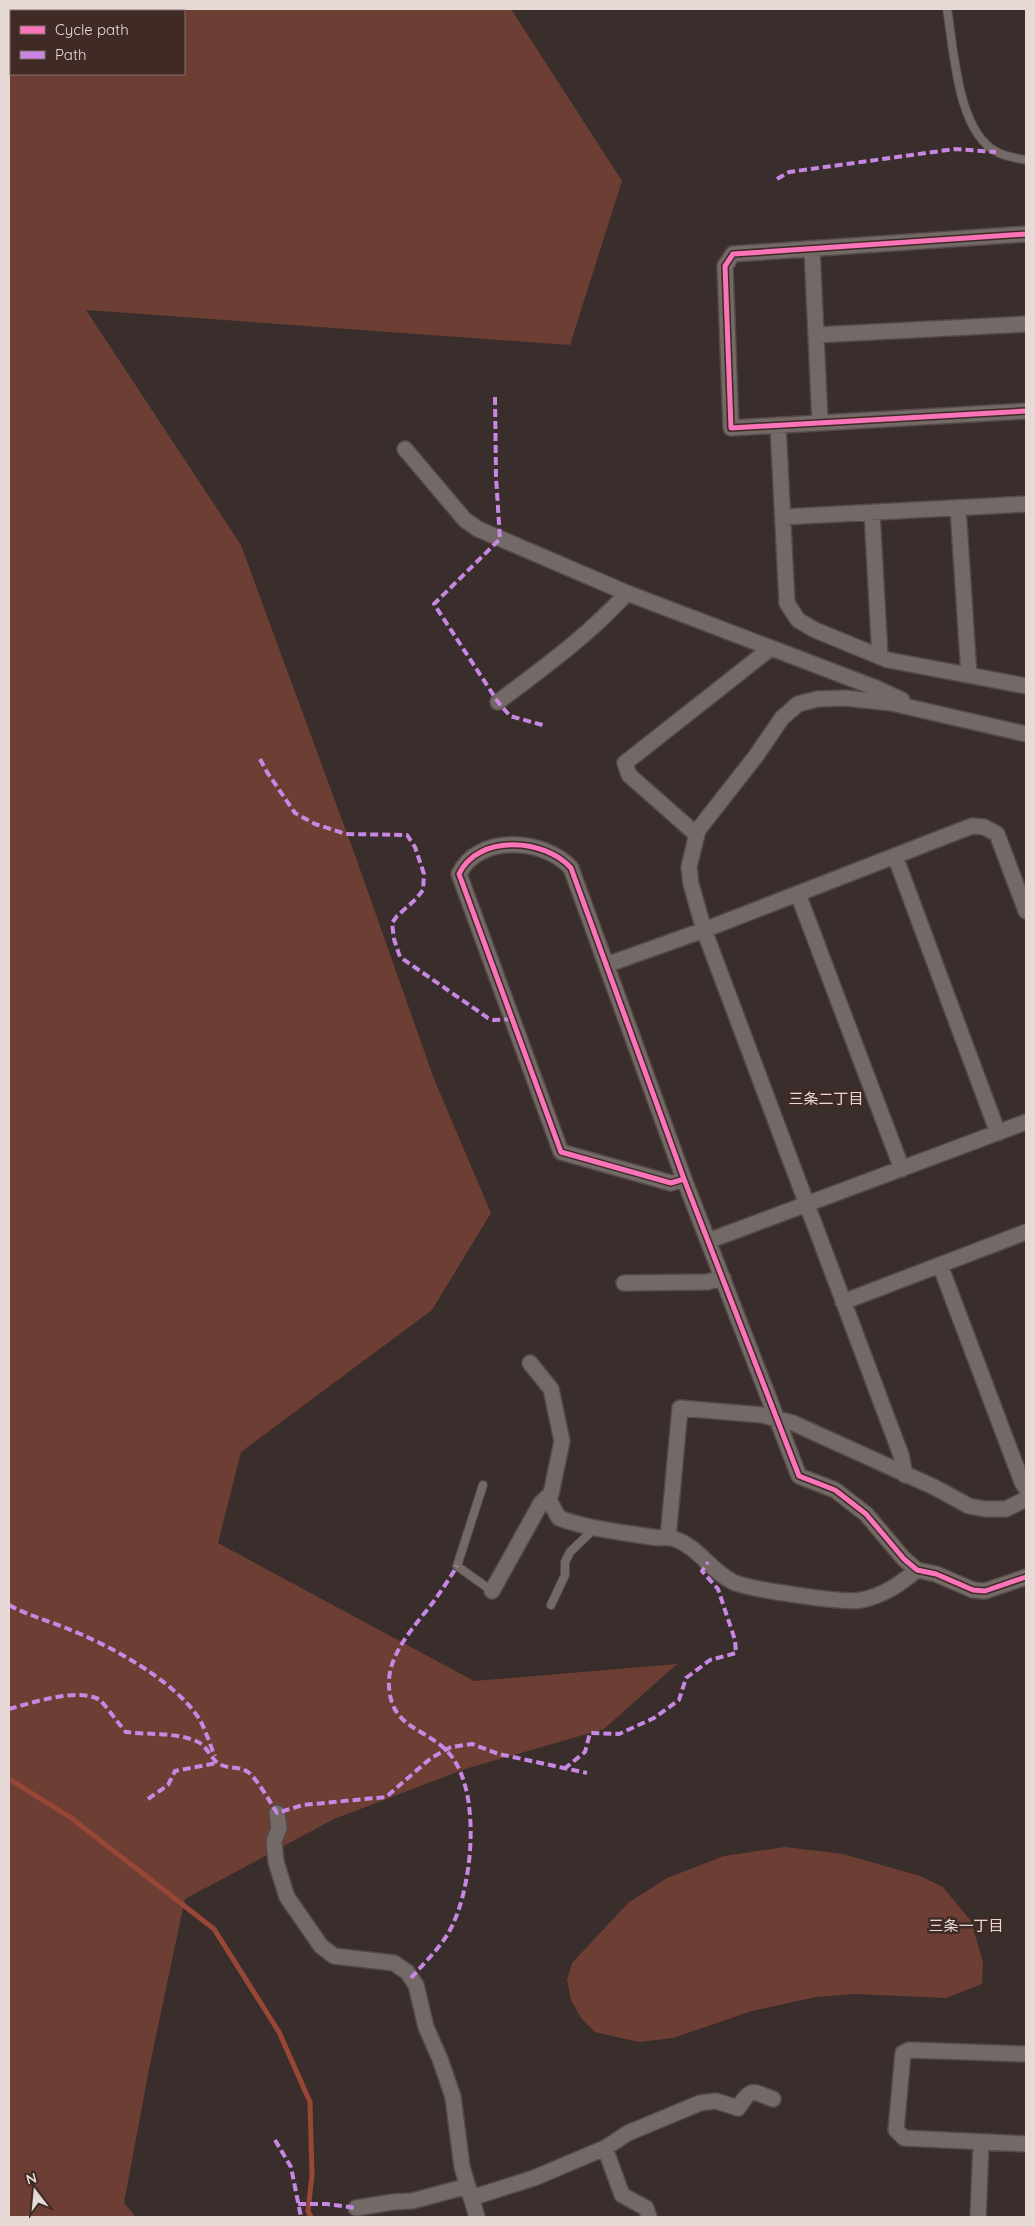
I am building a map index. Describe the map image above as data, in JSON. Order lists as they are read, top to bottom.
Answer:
{
  "districts": ["三条二丁目", "三条一丁目"],
  "legend": ["Cycle path", "Path"],
  "north": "top"
}
